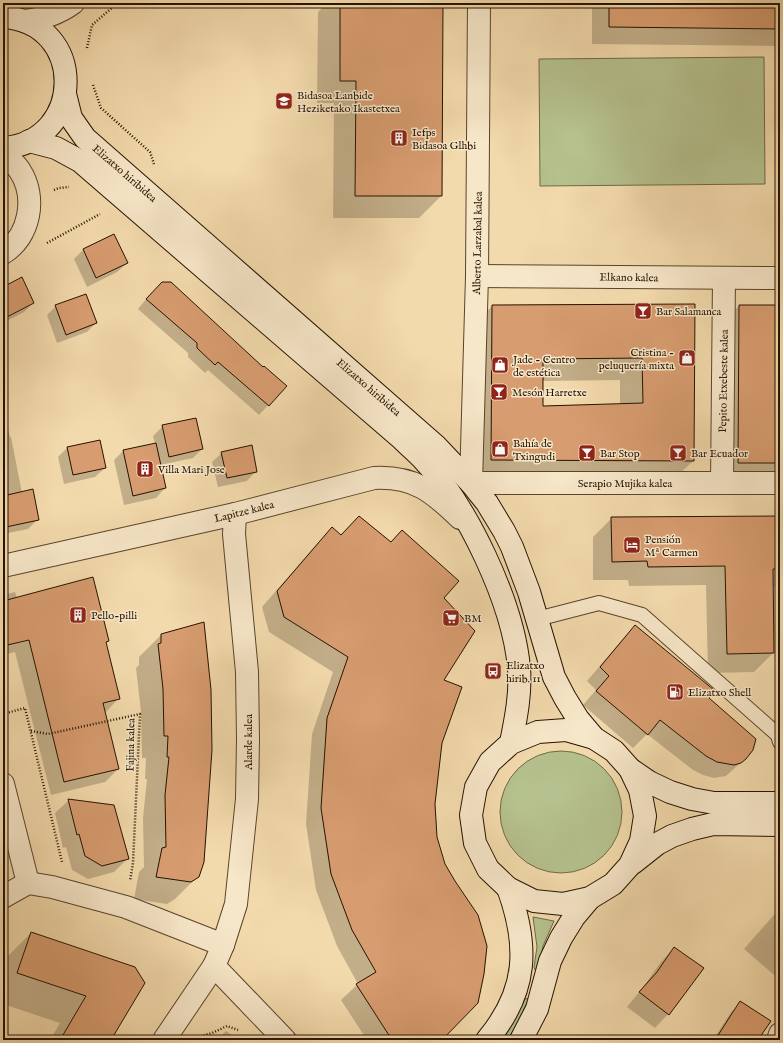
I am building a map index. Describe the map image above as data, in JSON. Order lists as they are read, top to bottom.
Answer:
{
  "streets": {
    "street": [
      "Elizatxo hiribidea",
      "Alberto Larzabal kalea",
      "Elkano kalea",
      "Pepito Etxebeste kalea",
      "Serapio Mujika kalea",
      "Lapitze kalea",
      "Alarde kalea"
    ],
    "path": ["Fajina kalea"]
  },
  "crossings": [
    ["Elizatxo hiribidea", "Alberto Larzabal kalea"],
    ["Elizatxo hiribidea", "Serapio Mujika kalea"],
    ["Elizatxo hiribidea", "Lapitze kalea"],
    ["Alberto Larzabal kalea", "Elkano kalea"],
    ["Alberto Larzabal kalea", "Serapio Mujika kalea"],
    ["Elkano kalea", "Pepito Etxebeste kalea"],
    ["Pepito Etxebeste kalea", "Serapio Mujika kalea"],
    ["Lapitze kalea", "Alarde kalea"]
  ],
  "places": {
    "school or university": ["Bidasoa Lanbide Heziketako Ikastetxea"],
    "building": ["Iefps Bidasoa Glhbi", "Villa Mari Jose", "Pello-pilli"],
    "bar": [
      "Bar Salamanca",
      "Mesón Harretxe",
      "Bar Stop",
      "Bar Ecuador"
    ],
    "shop": ["Cristina - peluquería mixta", "Jade - Centro de estética", "Bahía de Txingudi"],
    "hotel": ["Pensión Mª Carmen"],
    "supermarket": ["BM"],
    "bus stop": ["Elizatxo hirib. 11"],
    "fuel station": ["Elizatxo Shell"]
  }
}
